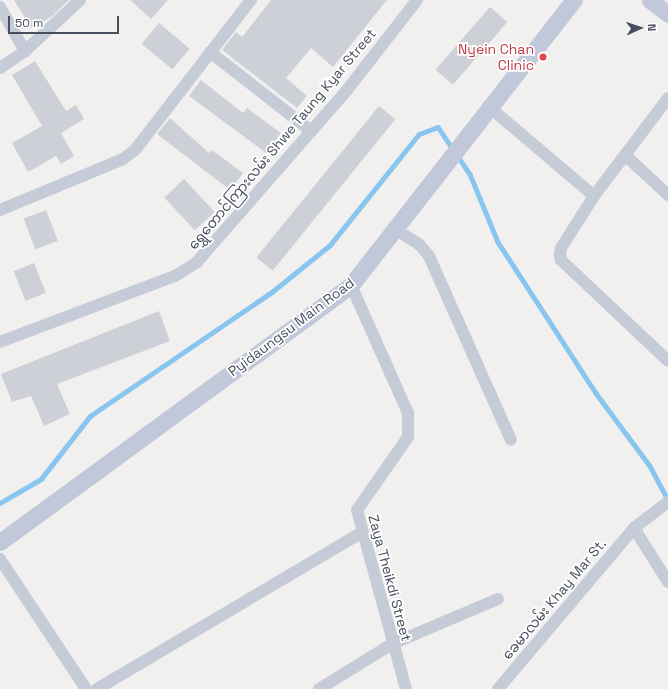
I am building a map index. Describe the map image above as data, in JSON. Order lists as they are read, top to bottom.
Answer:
{
  "streets": {
    "main road": ["Pyidaungsu Main Road"],
    "street": ["ရွှေတောင်ကြားလမ်း Shwe Taung Kyar Street", "Zaya Theikdi Street", "ခေမာလမ်း Khay Mar St."]
  },
  "crossings": [
    ["Pyidaungsu Main Road", "Zaya Theikdi Street"]
  ],
  "places": ["Nyein Chan Clinic"],
  "scale_bar": "50 m",
  "north": "right"
}
